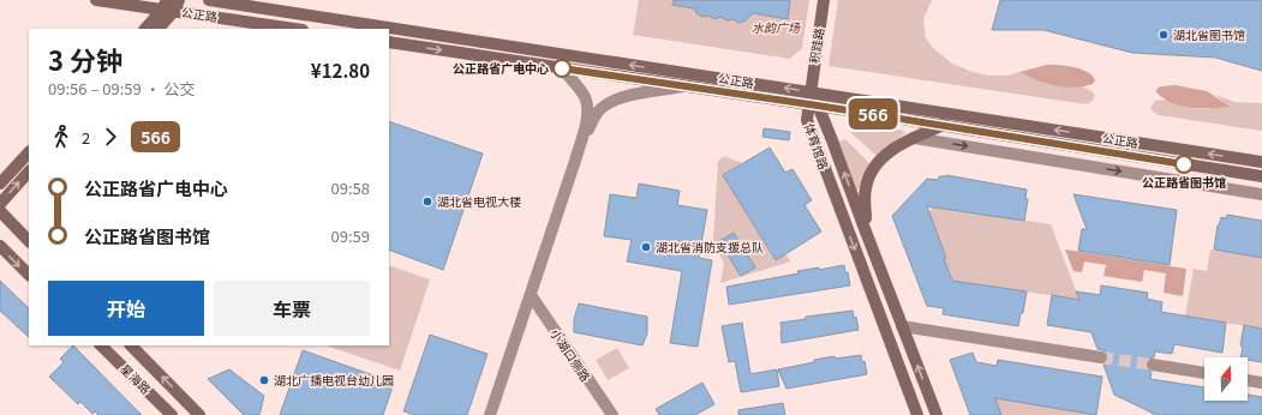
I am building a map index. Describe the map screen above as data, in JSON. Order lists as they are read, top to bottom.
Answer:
{
  "streets": {
    "main road": [
      "公正路",
      "积跬路",
      "体育馆路",
      "星海路"
    ],
    "street": ["小湖口侧路"]
  },
  "crossings": [
    ["公正路", "积跬路"],
    ["公正路", "体育馆路"],
    ["积跬路", "体育馆路"]
  ],
  "parks": ["水韵广场"],
  "places": [
    "湖北省图书馆",
    "公正路省广电中心",
    "公正路省图书馆",
    "湖北省电视大楼",
    "湖北省消防支援总队",
    "湖北广播电视台幼儿园"
  ],
  "lines": ["bus line 566"],
  "north": "top",
  "page": {
    "on_map": "566",
    "heading": ["3 分钟", "09:56 – 09:59 · 公交", "¥12.80"],
    "legs": ["2", "566"],
    "list": [
      {
        "name": "公正路省广电中心",
        "value": "09:58"
      },
      {
        "name": "公正路省图书馆",
        "value": "09:59"
      }
    ],
    "buttons": ["开始", "车票"]
  }
}
